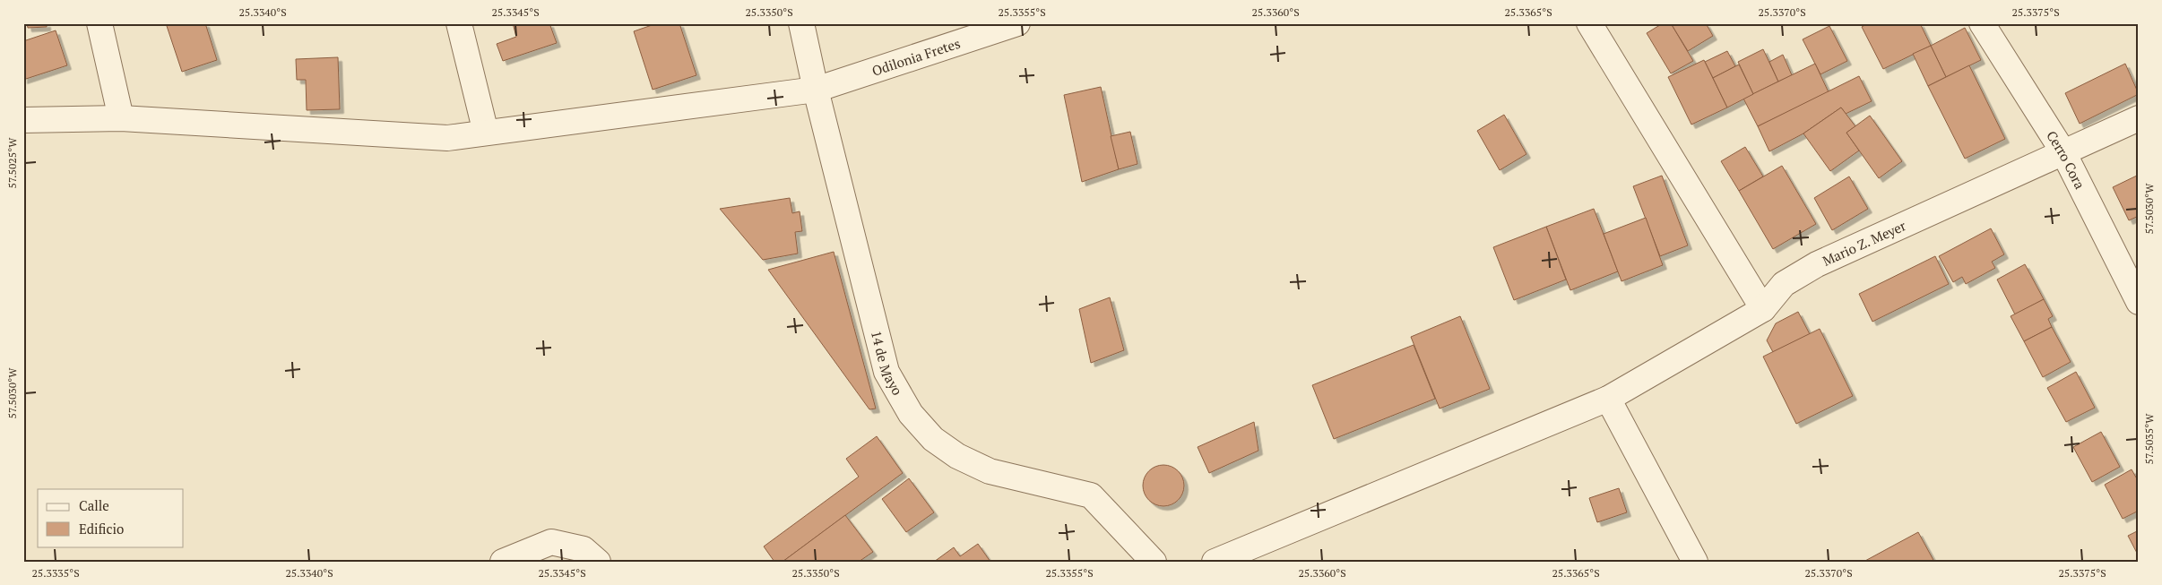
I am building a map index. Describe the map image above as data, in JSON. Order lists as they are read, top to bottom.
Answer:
{
  "streets": {
    "street": [
      "Odilonia Fretes",
      "Cerro Cora",
      "Mario Z. Meyer",
      "14 de Mayo"
    ]
  },
  "crossings": [
    ["Odilonia Fretes", "14 de Mayo"],
    ["Cerro Cora", "Mario Z. Meyer"]
  ],
  "legend": ["Calle", "Edificio"],
  "coordinates": [
    "25.3340°S",
    "25.3345°S",
    "25.3350°S",
    "25.3355°S",
    "25.3360°S",
    "25.3365°S",
    "25.3370°S",
    "25.3375°S",
    "57.5025°W",
    "57.5030°W",
    "57.5035°W",
    "25.3335°S"
  ]
}
